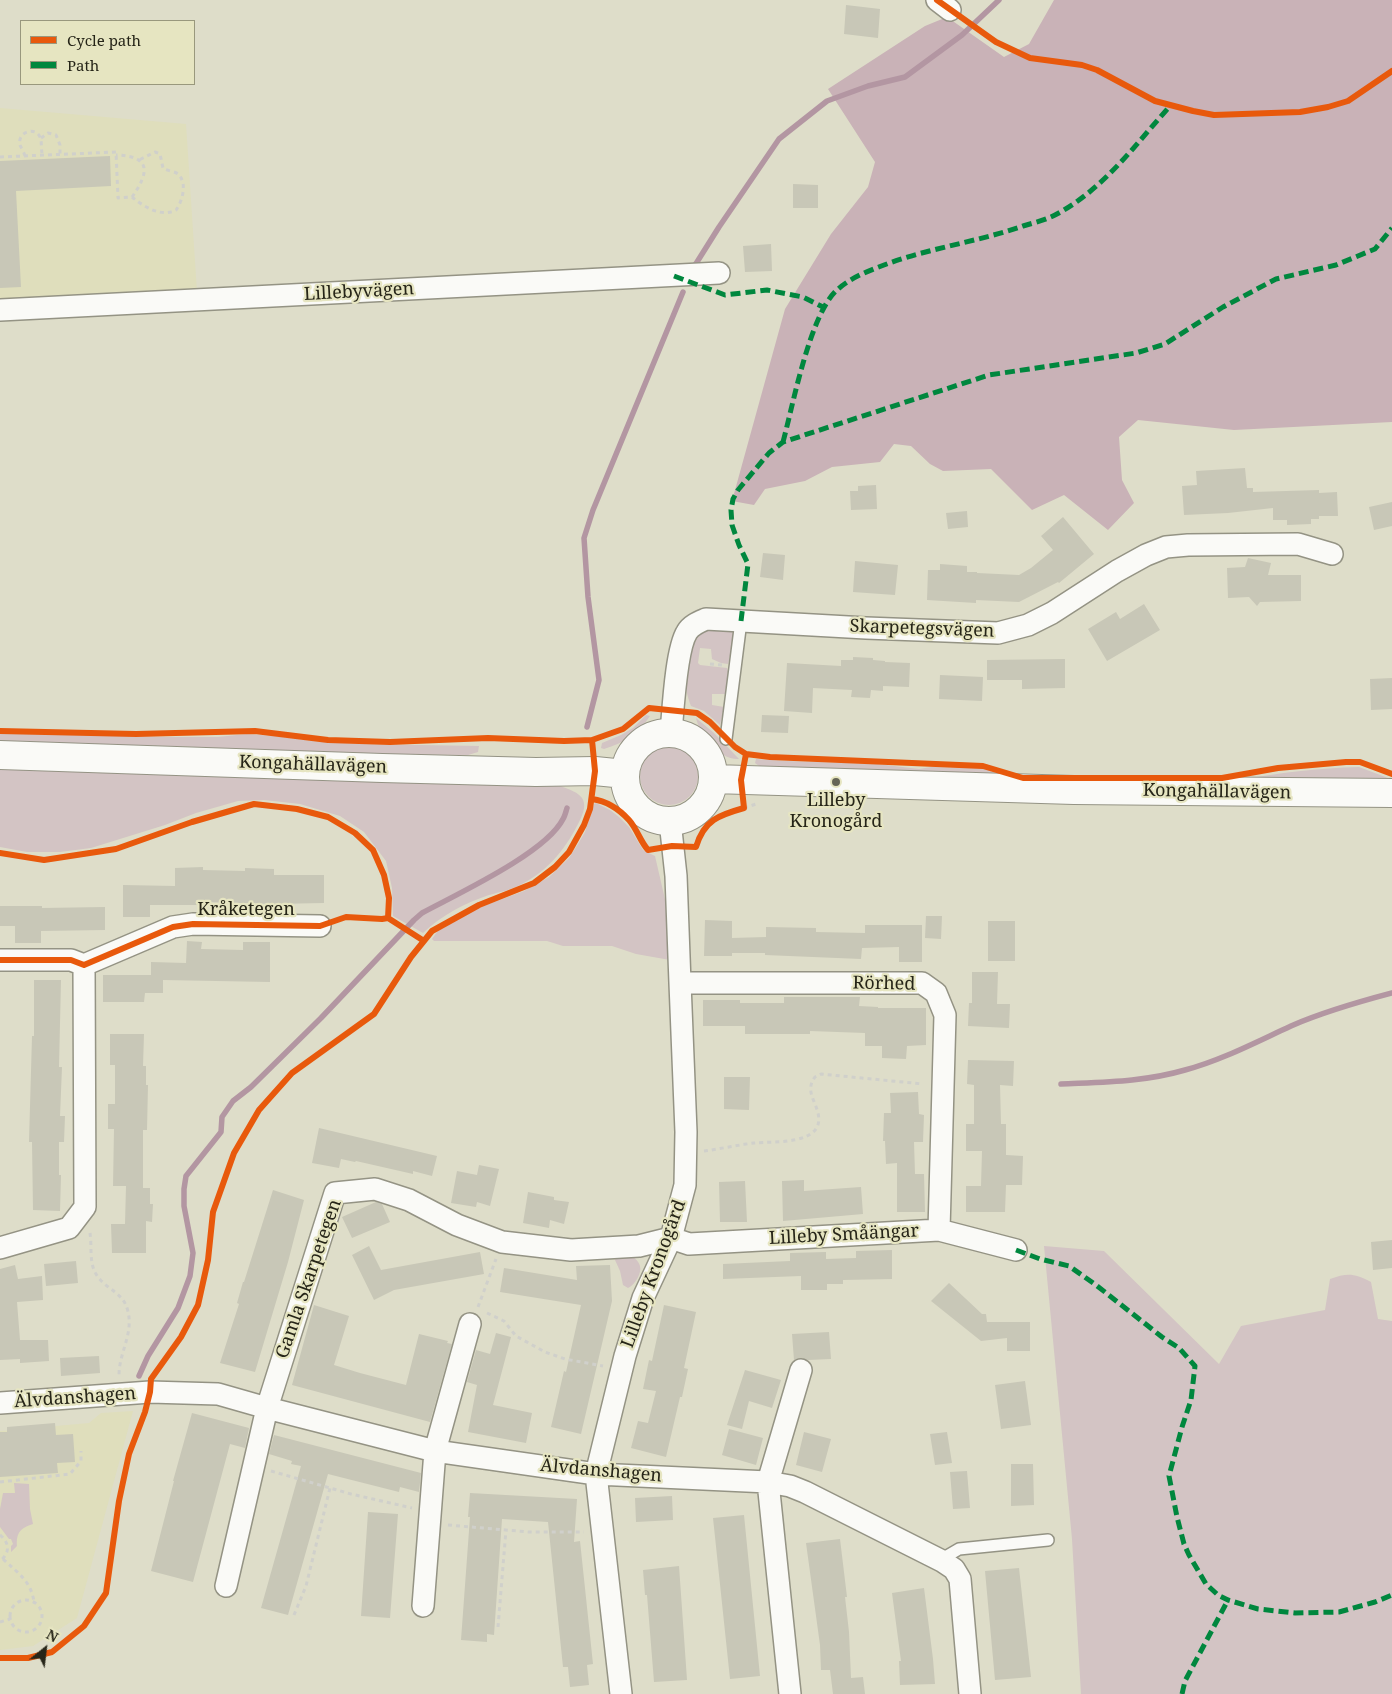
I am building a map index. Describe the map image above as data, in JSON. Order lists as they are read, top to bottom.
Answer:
{
  "streets": {
    "street": [
      "Lillebyvägen",
      "Skarpetegsvägen",
      "Kongahällavägen",
      "Kråketegen",
      "Rörhed",
      "Lilleby Småängar",
      "Lilleby Kronogård",
      "Gamla Skarpetegen",
      "Älvdanshagen"
    ]
  },
  "crossings": [
    ["Skarpetegsvägen", "Kongahällavägen"],
    ["Skarpetegsvägen", "Lilleby Kronogård"],
    ["Kongahällavägen", "Lilleby Kronogård"],
    ["Rörhed", "Lilleby Småängar"],
    ["Rörhed", "Lilleby Kronogård"],
    ["Lilleby Småängar", "Lilleby Kronogård"],
    ["Lilleby Småängar", "Gamla Skarpetegen"],
    ["Lilleby Kronogård", "Gamla Skarpetegen"],
    ["Lilleby Kronogård", "Älvdanshagen"],
    ["Gamla Skarpetegen", "Älvdanshagen"]
  ],
  "places": ["Lilleby Kronogård"],
  "legend": ["Cycle path", "Path"],
  "north": "top right"
}
